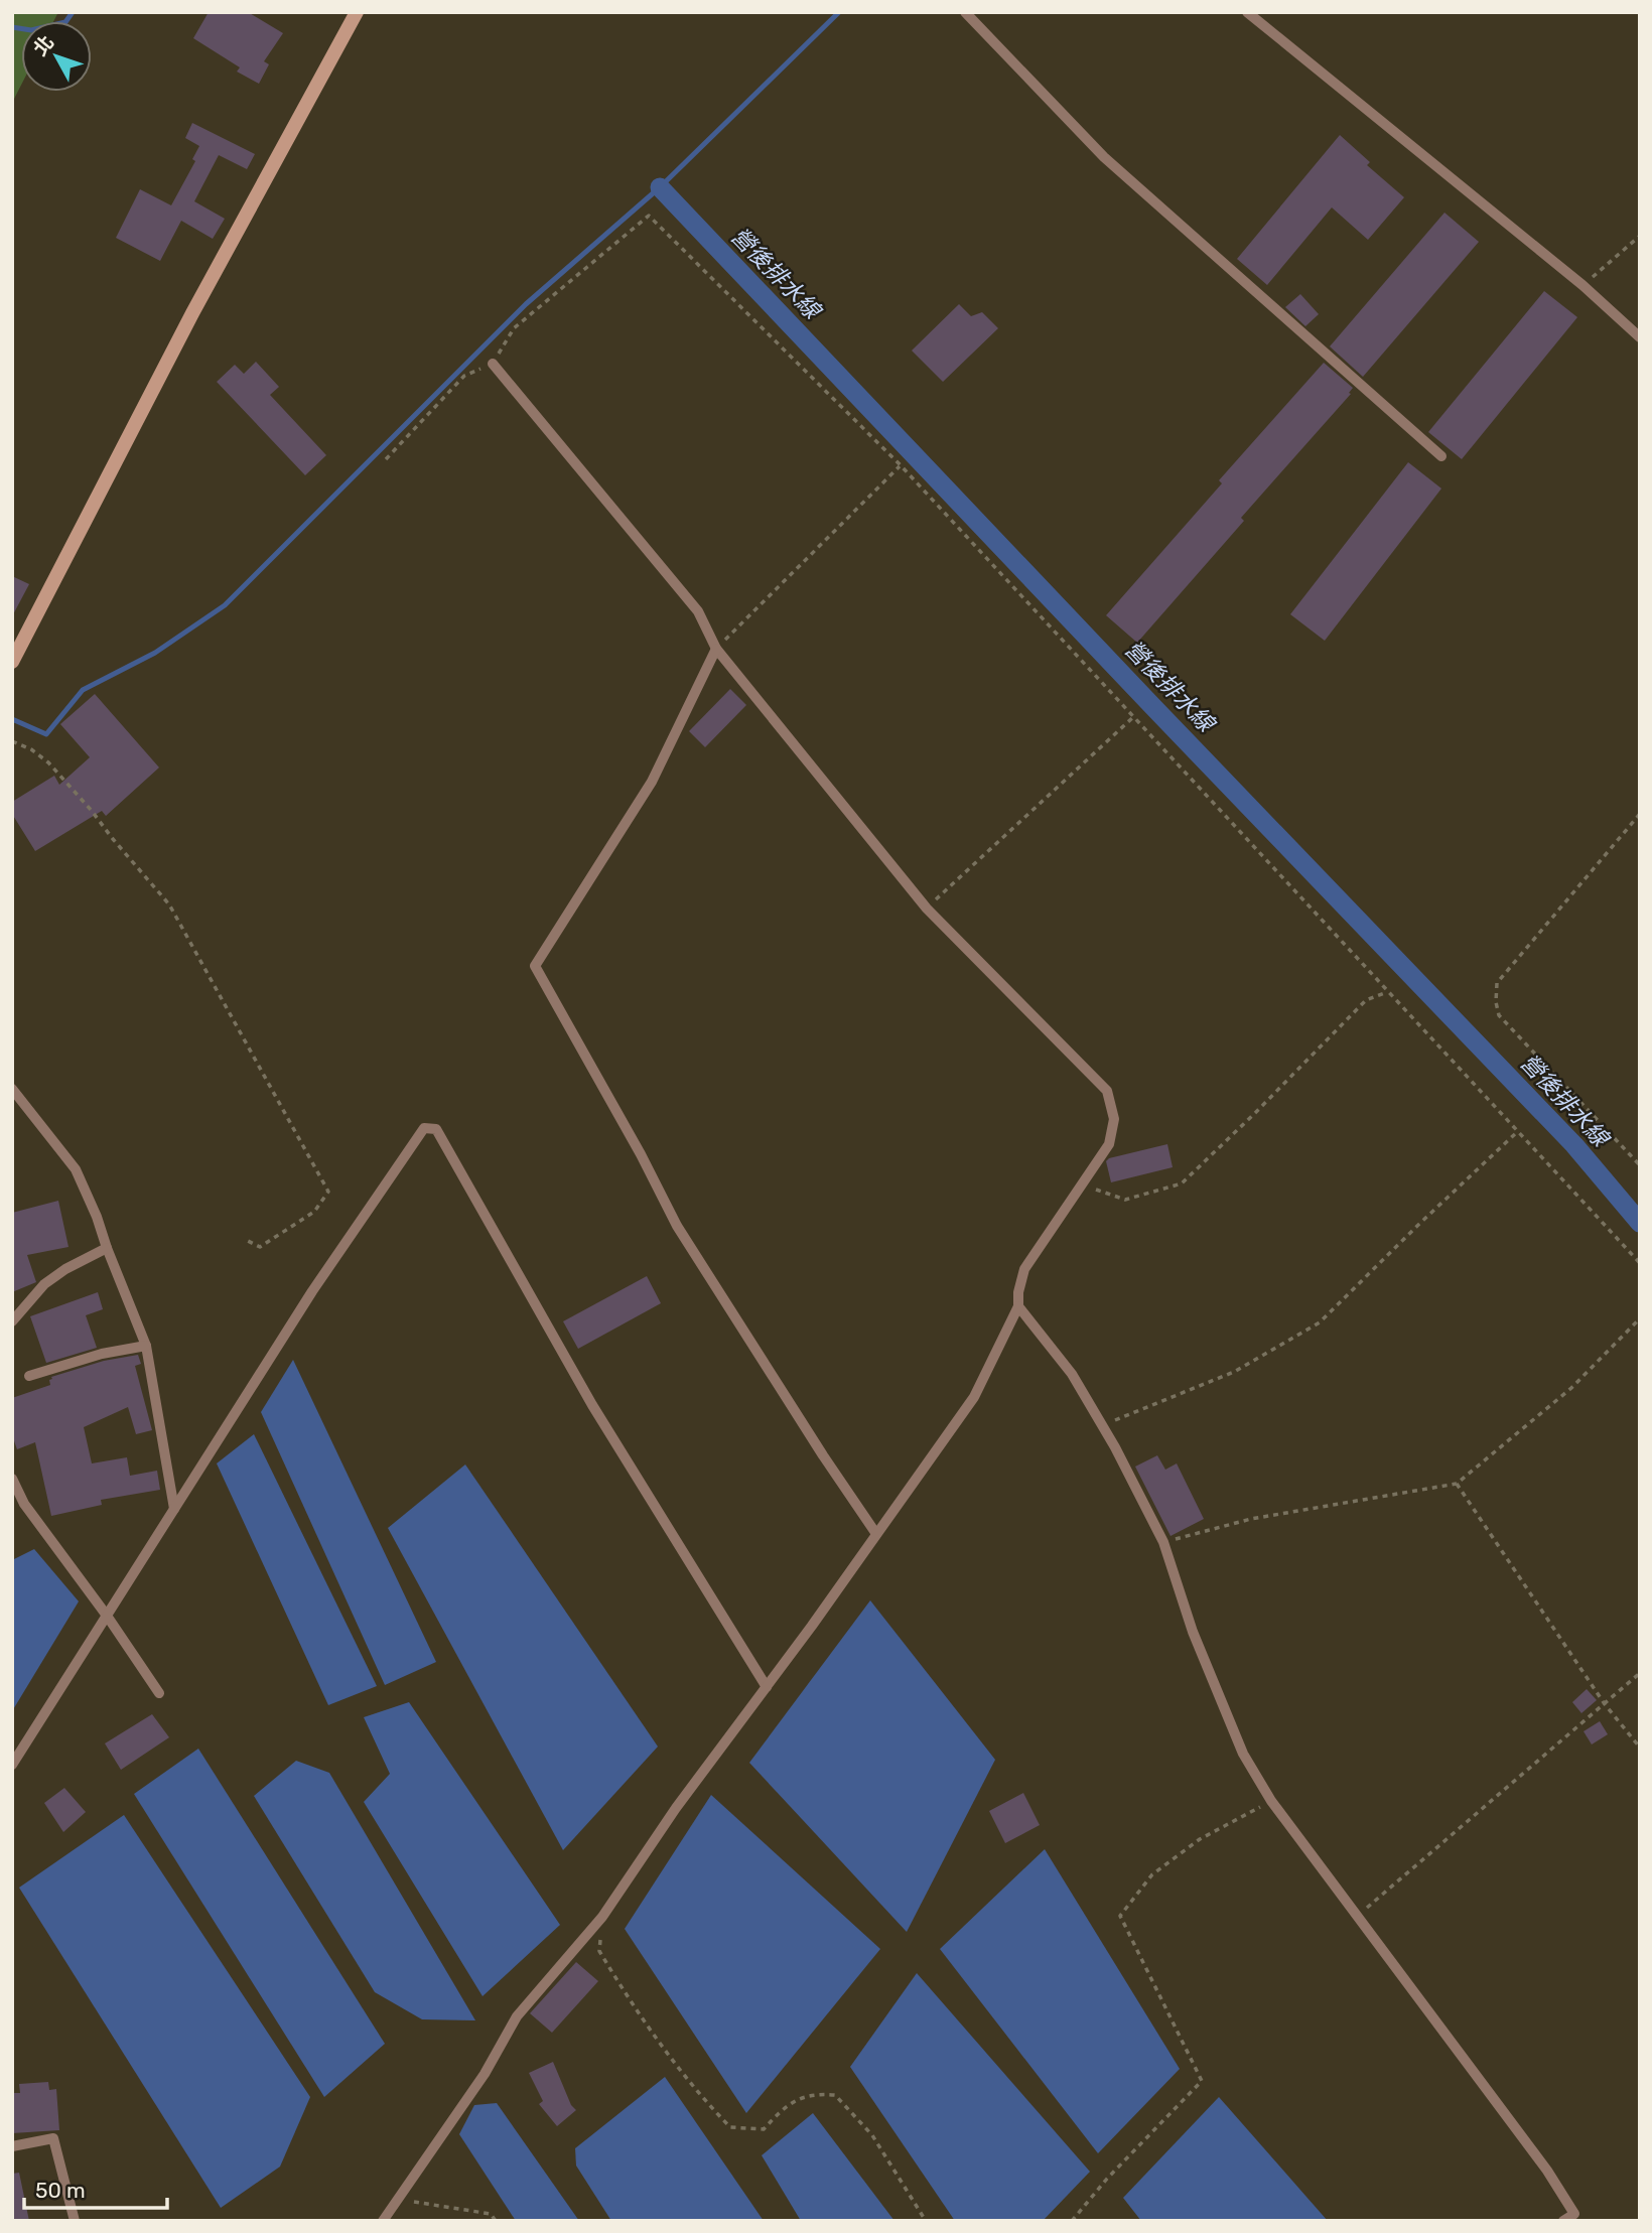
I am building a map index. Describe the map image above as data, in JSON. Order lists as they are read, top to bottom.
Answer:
{
  "water": ["營後排水線"],
  "scale_bar": "50 m",
  "north": "top left"
}
